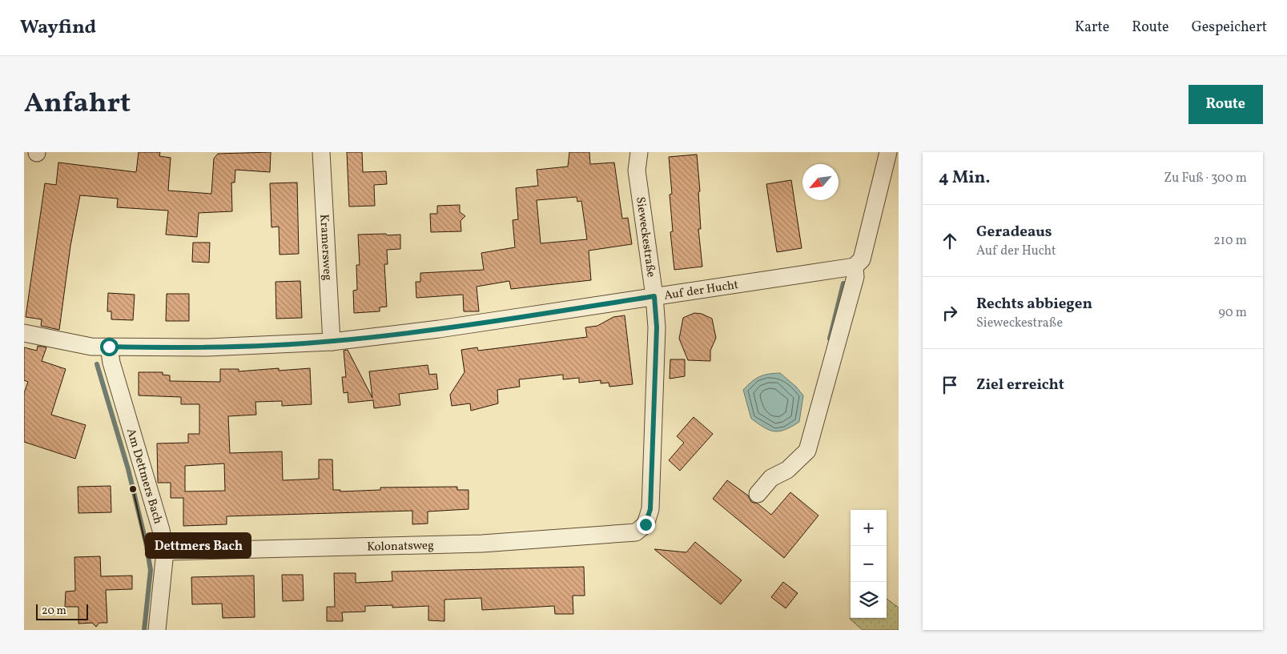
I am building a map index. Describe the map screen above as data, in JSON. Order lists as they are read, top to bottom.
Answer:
{
  "streets": {
    "street": [
      "Sieweckestraße",
      "Kramersweg",
      "Auf der Hucht",
      "Am Dettmers Bach",
      "Kolonatsweg"
    ]
  },
  "crossings": [
    ["Sieweckestraße", "Auf der Hucht"],
    ["Sieweckestraße", "Kolonatsweg"],
    ["Kramersweg", "Auf der Hucht"],
    ["Auf der Hucht", "Am Dettmers Bach"],
    ["Am Dettmers Bach", "Kolonatsweg"]
  ],
  "places": ["Dettmers Bach"],
  "scale_bar": "20 m",
  "north": "bottom left",
  "page": {
    "header": "Wayfind",
    "nav": ["Karte", "Route", "Gespeichert"],
    "title": "Anfahrt",
    "buttons": "Route",
    "heading": ["4 Min.", "Zu Fuß · 300 m"],
    "list": [
      ["Geradeaus", "Auf der Hucht", "210 m"],
      ["Rechts abbiegen", "Sieweckestraße", "90 m"],
      "Ziel erreicht"
    ],
    "map_buttons": ["+", "−"],
    "scale": "20 m"
  }
}
